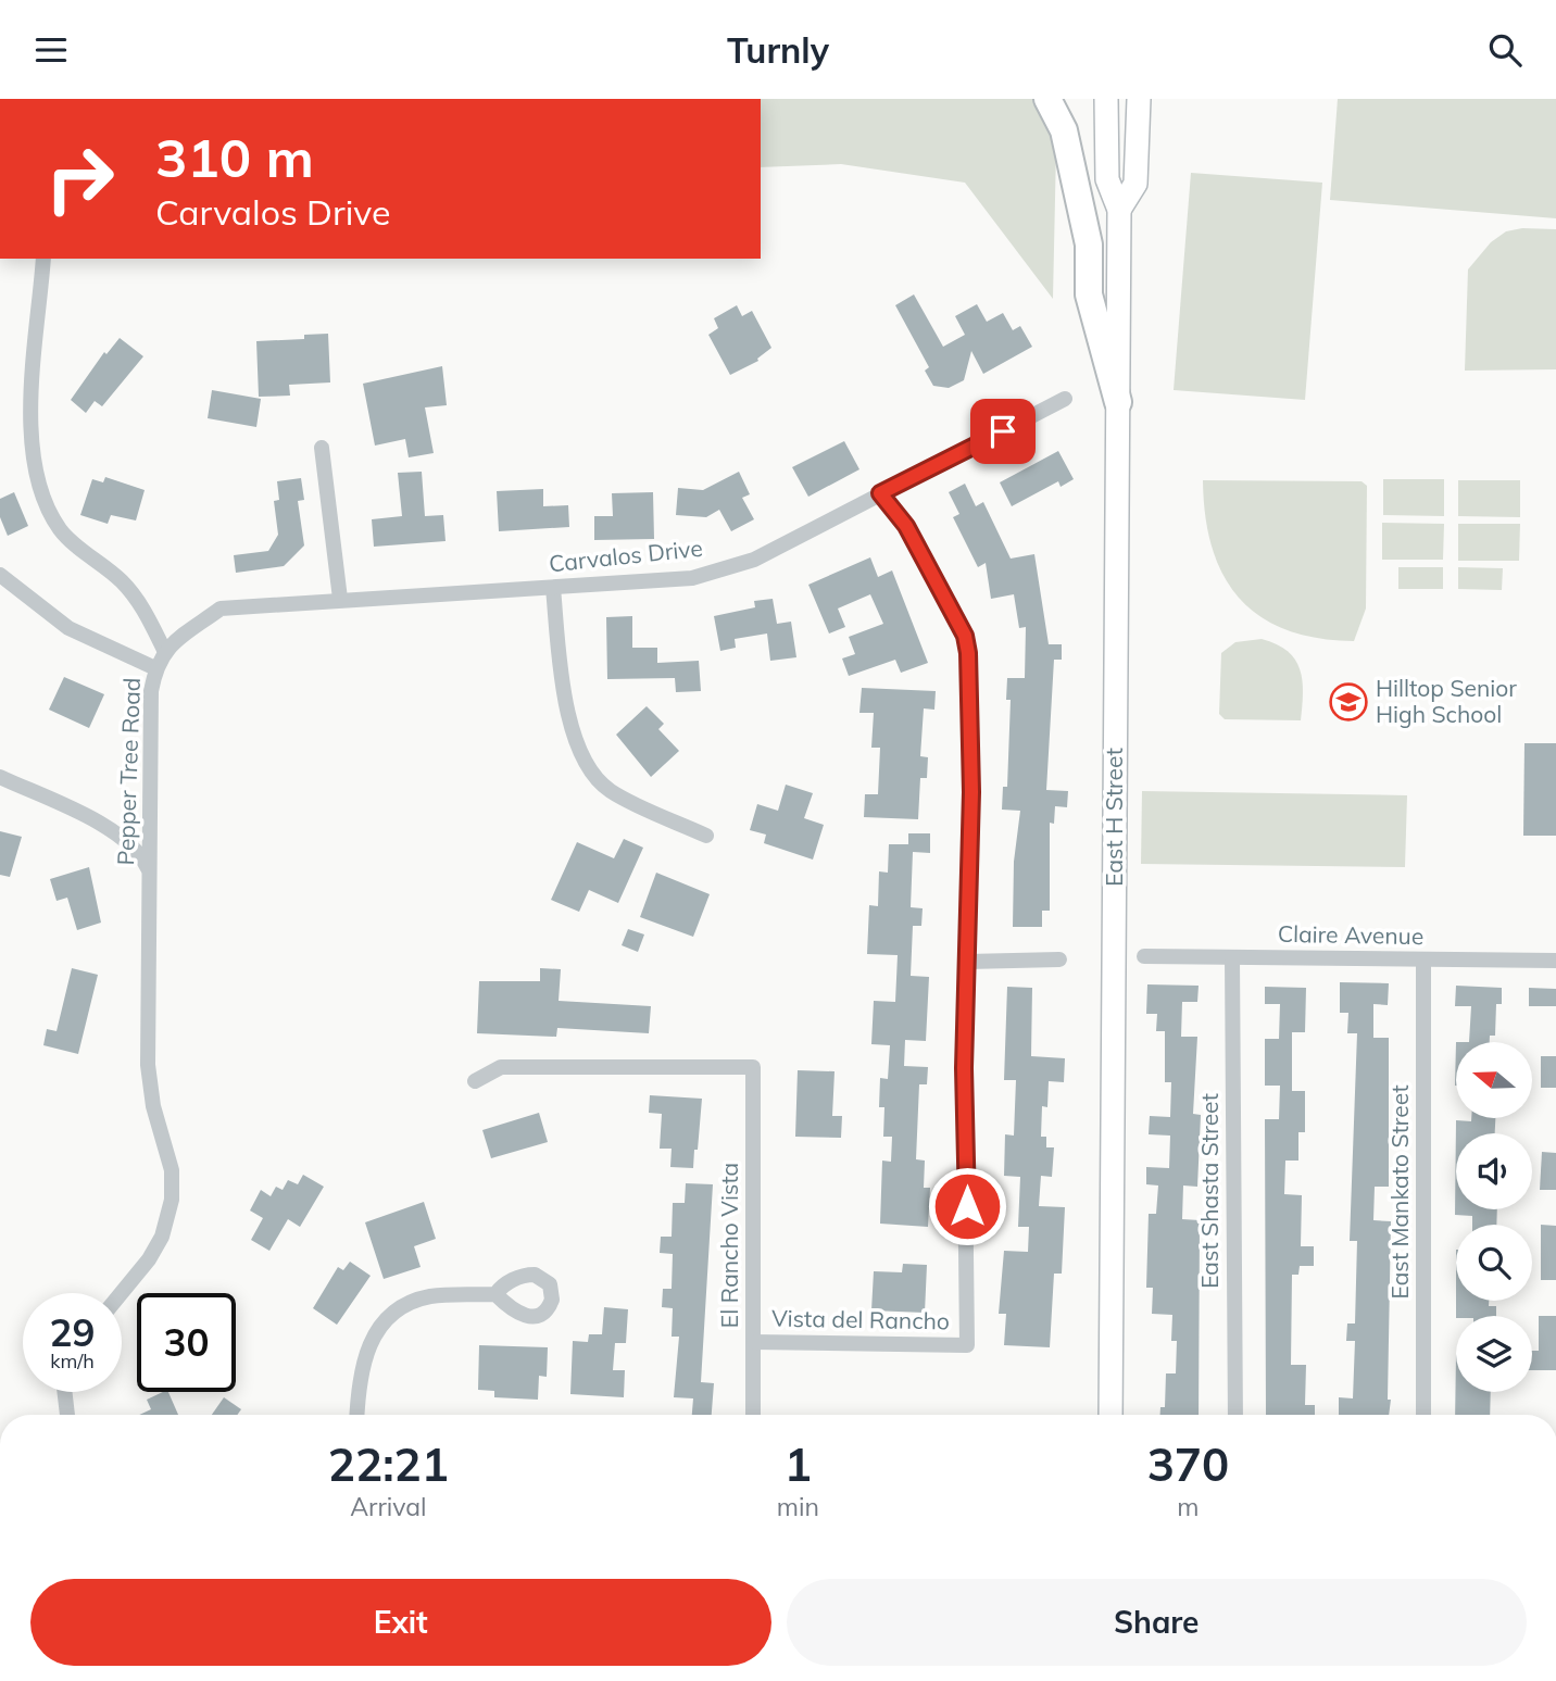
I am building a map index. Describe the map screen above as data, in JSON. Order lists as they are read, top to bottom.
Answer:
{
  "streets": {
    "main road": ["East H Street"],
    "street": [
      "Carvalos Drive",
      "Pepper Tree Road",
      "Claire Avenue",
      "East Shasta Street",
      "East Mankato Street",
      "El Rancho Vista",
      "Vista del Rancho"
    ]
  },
  "crossings": [
    ["Carvalos Drive", "Pepper Tree Road"],
    ["Claire Avenue", "East Shasta Street"],
    ["Claire Avenue", "East Mankato Street"],
    ["El Rancho Vista", "Vista del Rancho"]
  ],
  "places": {
    "school or university": ["Hilltop Senior High School"]
  },
  "north": "left",
  "page": {
    "header": "Turnly",
    "turn": ["310 m", "Carvalos Drive"],
    "speed": "29 km/h",
    "limit": "30",
    "eta": [
      "22:21",
      "Arrival",
      "1",
      "min",
      "370",
      "m"
    ],
    "buttons": ["Exit", "Share"]
  }
}
